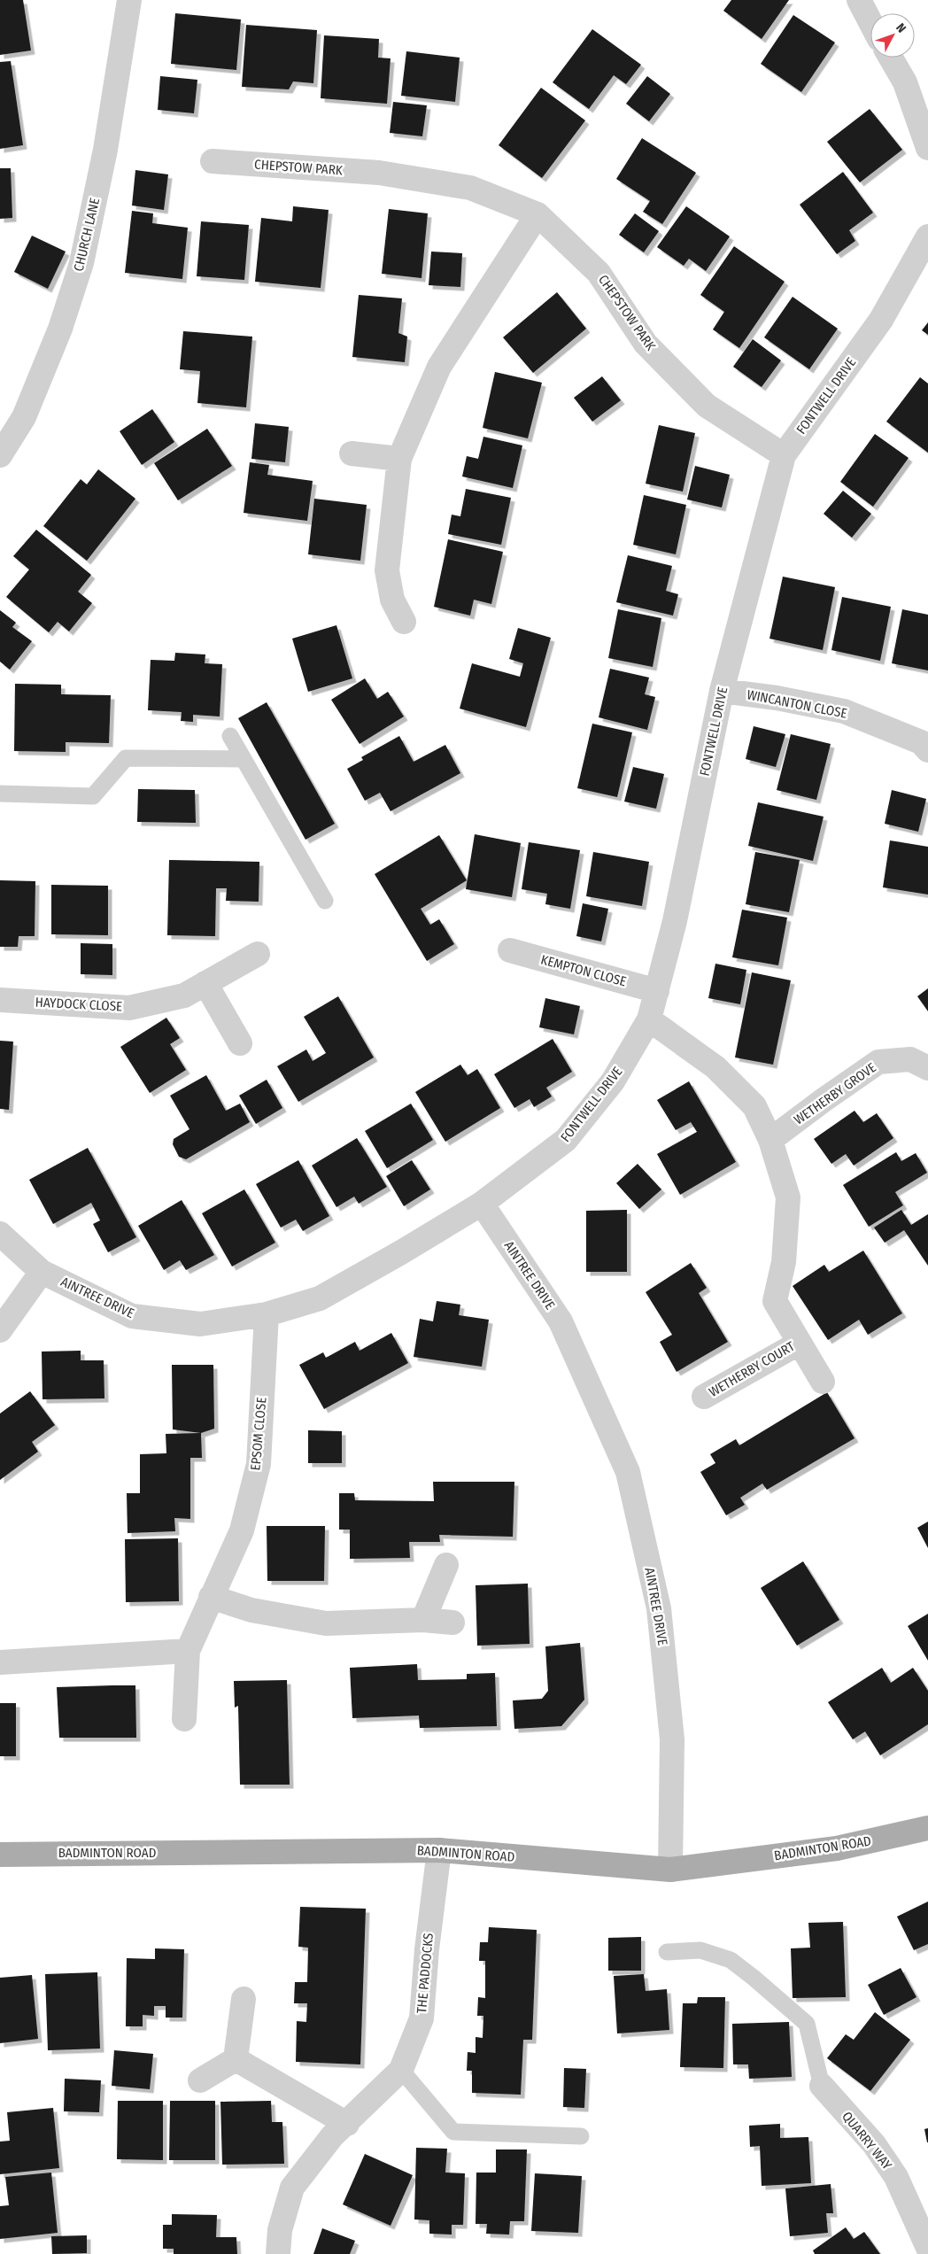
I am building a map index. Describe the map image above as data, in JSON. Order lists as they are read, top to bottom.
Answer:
{
  "streets": {
    "main road": ["BADMINTON ROAD"],
    "street": [
      "CHEPSTOW PARK",
      "CHURCH LANE",
      "FONTWELL DRIVE",
      "WINCANTON CLOSE",
      "KEMPTON CLOSE",
      "HAYDOCK CLOSE",
      "WETHERBY GROVE",
      "AINTREE DRIVE",
      "WETHERBY COURT",
      "EPSOM CLOSE",
      "THE PADDOCKS",
      "QUARRY WAY"
    ]
  },
  "crossings": [
    ["CHEPSTOW PARK", "FONTWELL DRIVE"],
    ["FONTWELL DRIVE", "WINCANTON CLOSE"],
    ["FONTWELL DRIVE", "KEMPTON CLOSE"],
    ["FONTWELL DRIVE", "AINTREE DRIVE"],
    ["FONTWELL DRIVE", "WETHERBY COURT"],
    ["WETHERBY GROVE", "WETHERBY COURT"],
    ["AINTREE DRIVE", "EPSOM CLOSE"],
    ["AINTREE DRIVE", "BADMINTON ROAD"],
    ["BADMINTON ROAD", "THE PADDOCKS"]
  ],
  "north": "top right"
}
